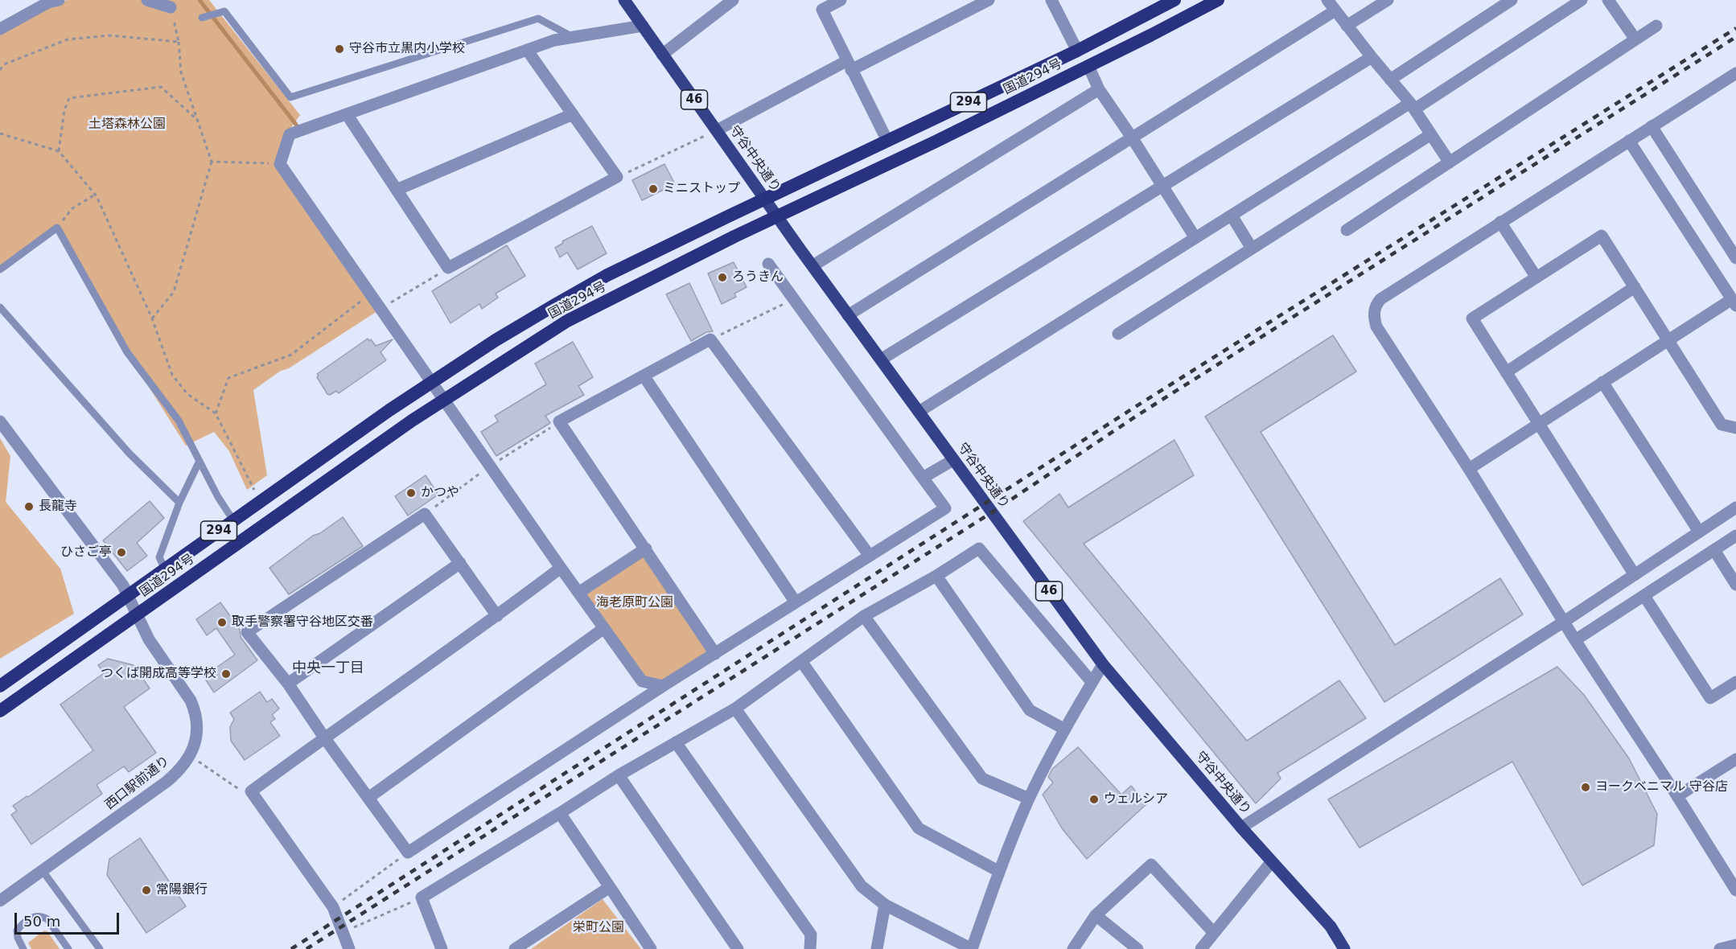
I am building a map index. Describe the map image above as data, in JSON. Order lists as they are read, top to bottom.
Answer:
{
  "streets": {
    "highway": ["国道294号", "294"],
    "main road": ["46", "守谷中央通り"],
    "street": ["西口駅前通り"]
  },
  "crossings": [
    ["国道294号", "守谷中央通り"],
    ["国道294号", "西口駅前通り"]
  ],
  "districts": ["中央一丁目"],
  "parks": ["土塔森林公園", "海老原町公園", "栄町公園"],
  "places": [
    "守谷市立黒内小学校",
    "ミニストップ",
    "ろうきん",
    "かつや",
    "長龍寺",
    "ひさご亭",
    "取手警察署守谷地区交番",
    "つくば開成高等学校",
    "ヨークベニマル 守谷店",
    "ウェルシア",
    "常陽銀行"
  ],
  "scale_bar": "50 m"
}
